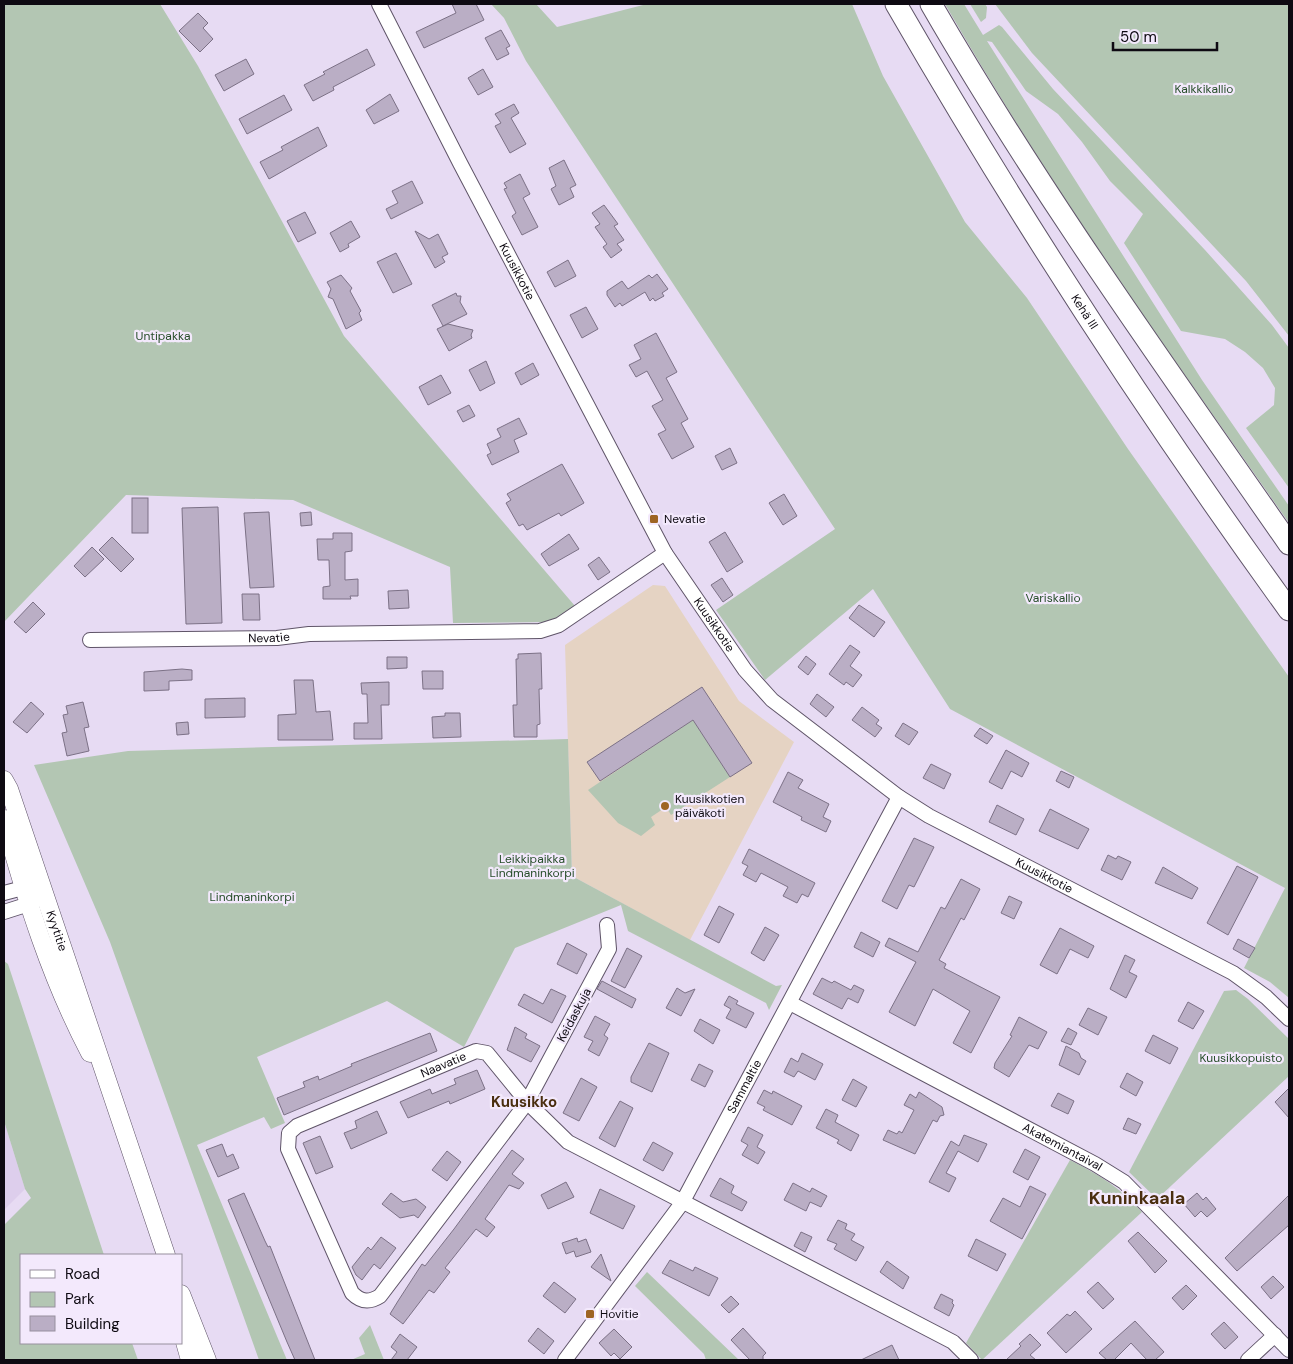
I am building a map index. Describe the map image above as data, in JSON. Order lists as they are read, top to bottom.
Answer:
{
  "streets": {
    "highway": ["Kehä III"],
    "main road": ["Kyytitie"],
    "street": [
      "Kuusikkotie",
      "Nevatie",
      "Keidaskuja",
      "Naavatie",
      "Sammaltie",
      "Akatemiantaival"
    ]
  },
  "crossings": [
    ["Kuusikkotie", "Nevatie"],
    ["Kuusikkotie", "Sammaltie"],
    ["Keidaskuja", "Naavatie"],
    ["Sammaltie", "Akatemiantaival"]
  ],
  "districts": ["Kuusikko", "Kuninkaala"],
  "parks": [
    "Kalkkikallio",
    "Untipakka",
    "Variskallio",
    "Leikkipaikka Lindmaninkorpi",
    "Lindmaninkorpi",
    "Kuusikkopuisto"
  ],
  "places": {
    "transit": ["Nevatie", "Hovitie"],
    "other": ["Kuusikkotien päiväkoti"]
  },
  "legend": ["Road", "Park", "Building"],
  "scale_bar": "50 m"
}
